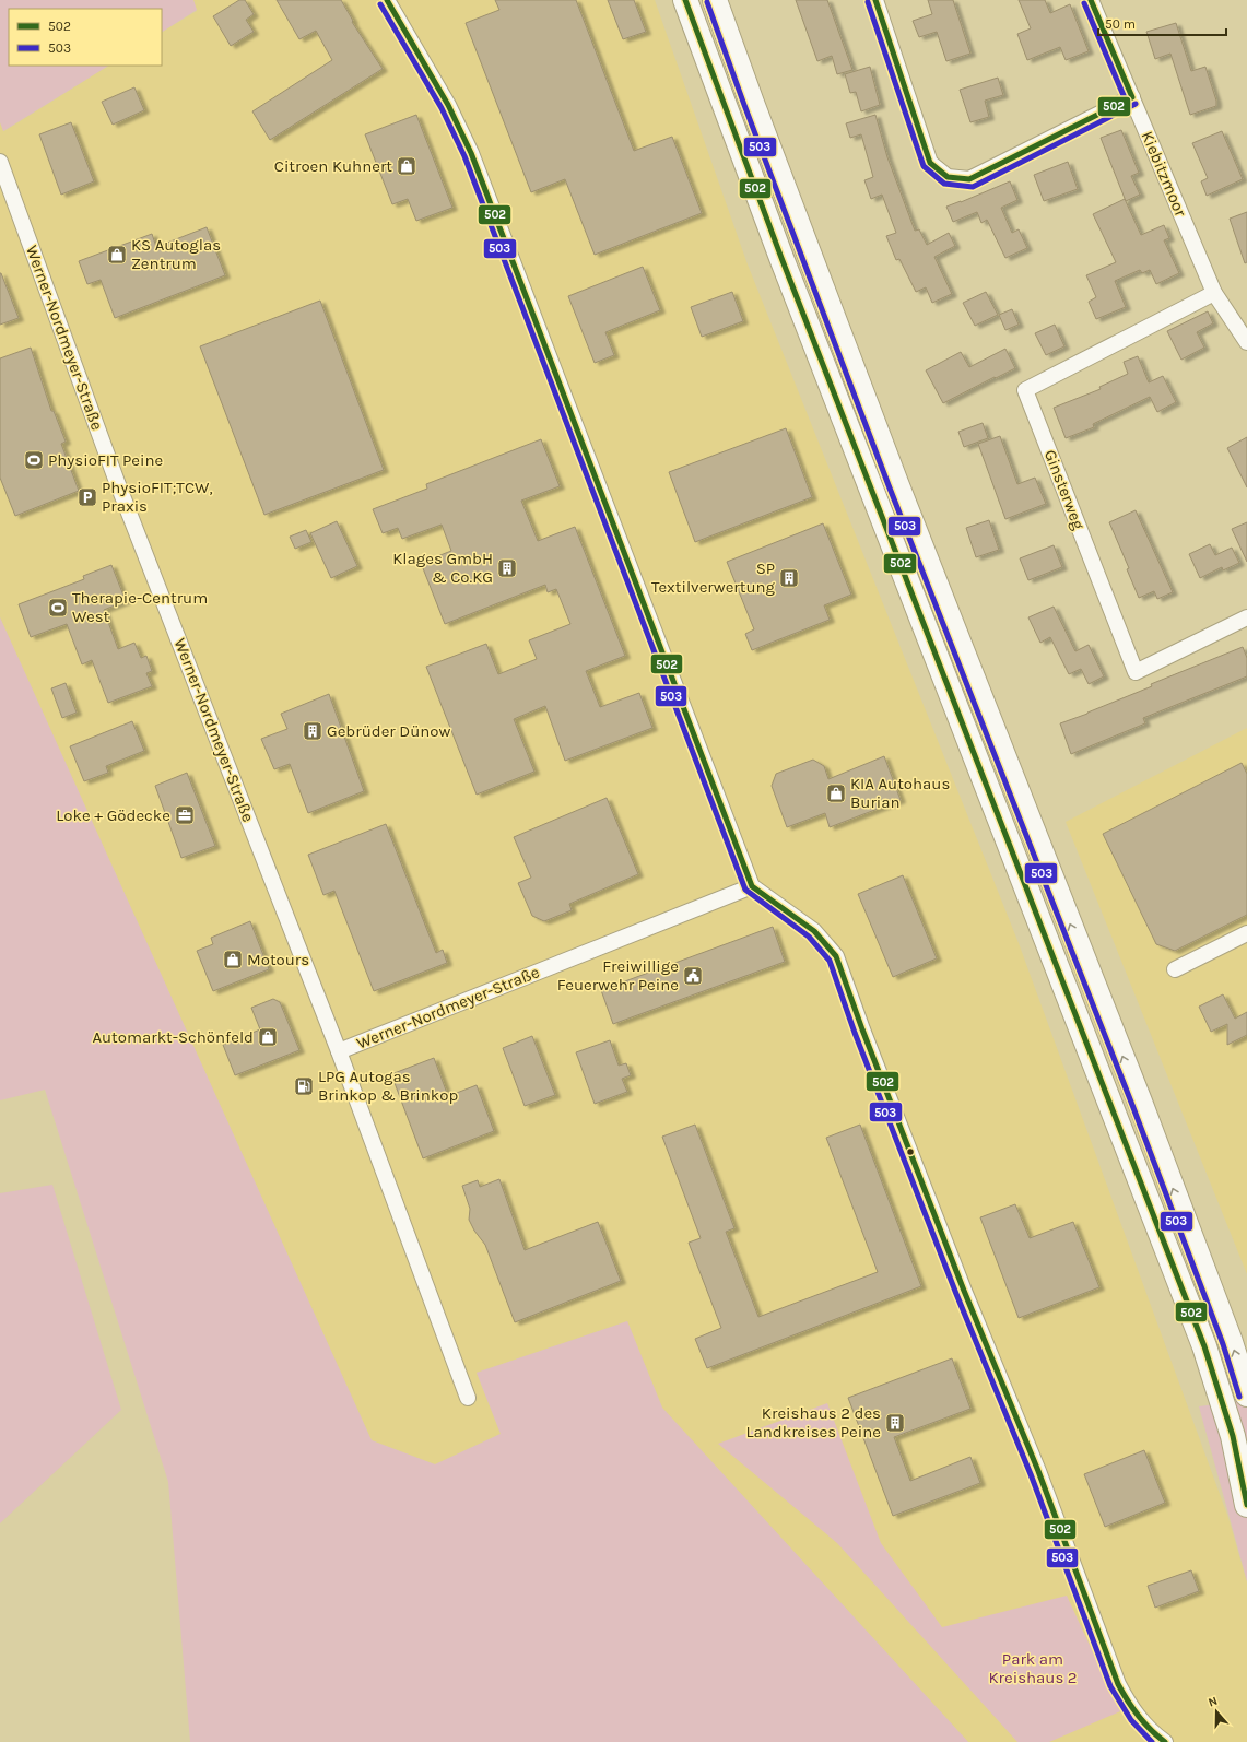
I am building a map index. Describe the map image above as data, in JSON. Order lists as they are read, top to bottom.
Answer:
{
  "streets": {
    "street": ["Kiebitzmoor", "Werner-Nordmeyer-Straße", "Ginsterweg"]
  },
  "crossings": [
    ["Kiebitzmoor", "Ginsterweg"]
  ],
  "parks": ["Park am Kreishaus 2"],
  "places": {
    "shop": [
      "Citroen Kuhnert",
      "KS Autoglas Zentrum",
      "KIA Autohaus Burian",
      "Motours",
      "Automarkt-Schönfeld"
    ],
    "sports": ["PhysioFIT Peine", "Therapie-Centrum West"],
    "parking": ["PhysioFIT;TCW, Praxis"],
    "building": [
      "Klages GmbH & Co.KG",
      "SP Textilverwertung",
      "Gebrüder Dünow",
      "Kreishaus 2 des Landkreises Peine"
    ],
    "office": ["Loke + Gödecke"],
    "public building": ["Freiwillige Feuerwehr Peine"],
    "fuel station": ["LPG Autogas Brinkop & Brinkop"]
  },
  "lines": ["transit line 502", "transit line 503"],
  "legend": ["502", "503"],
  "scale_bar": "50 m",
  "north": "top"
}
